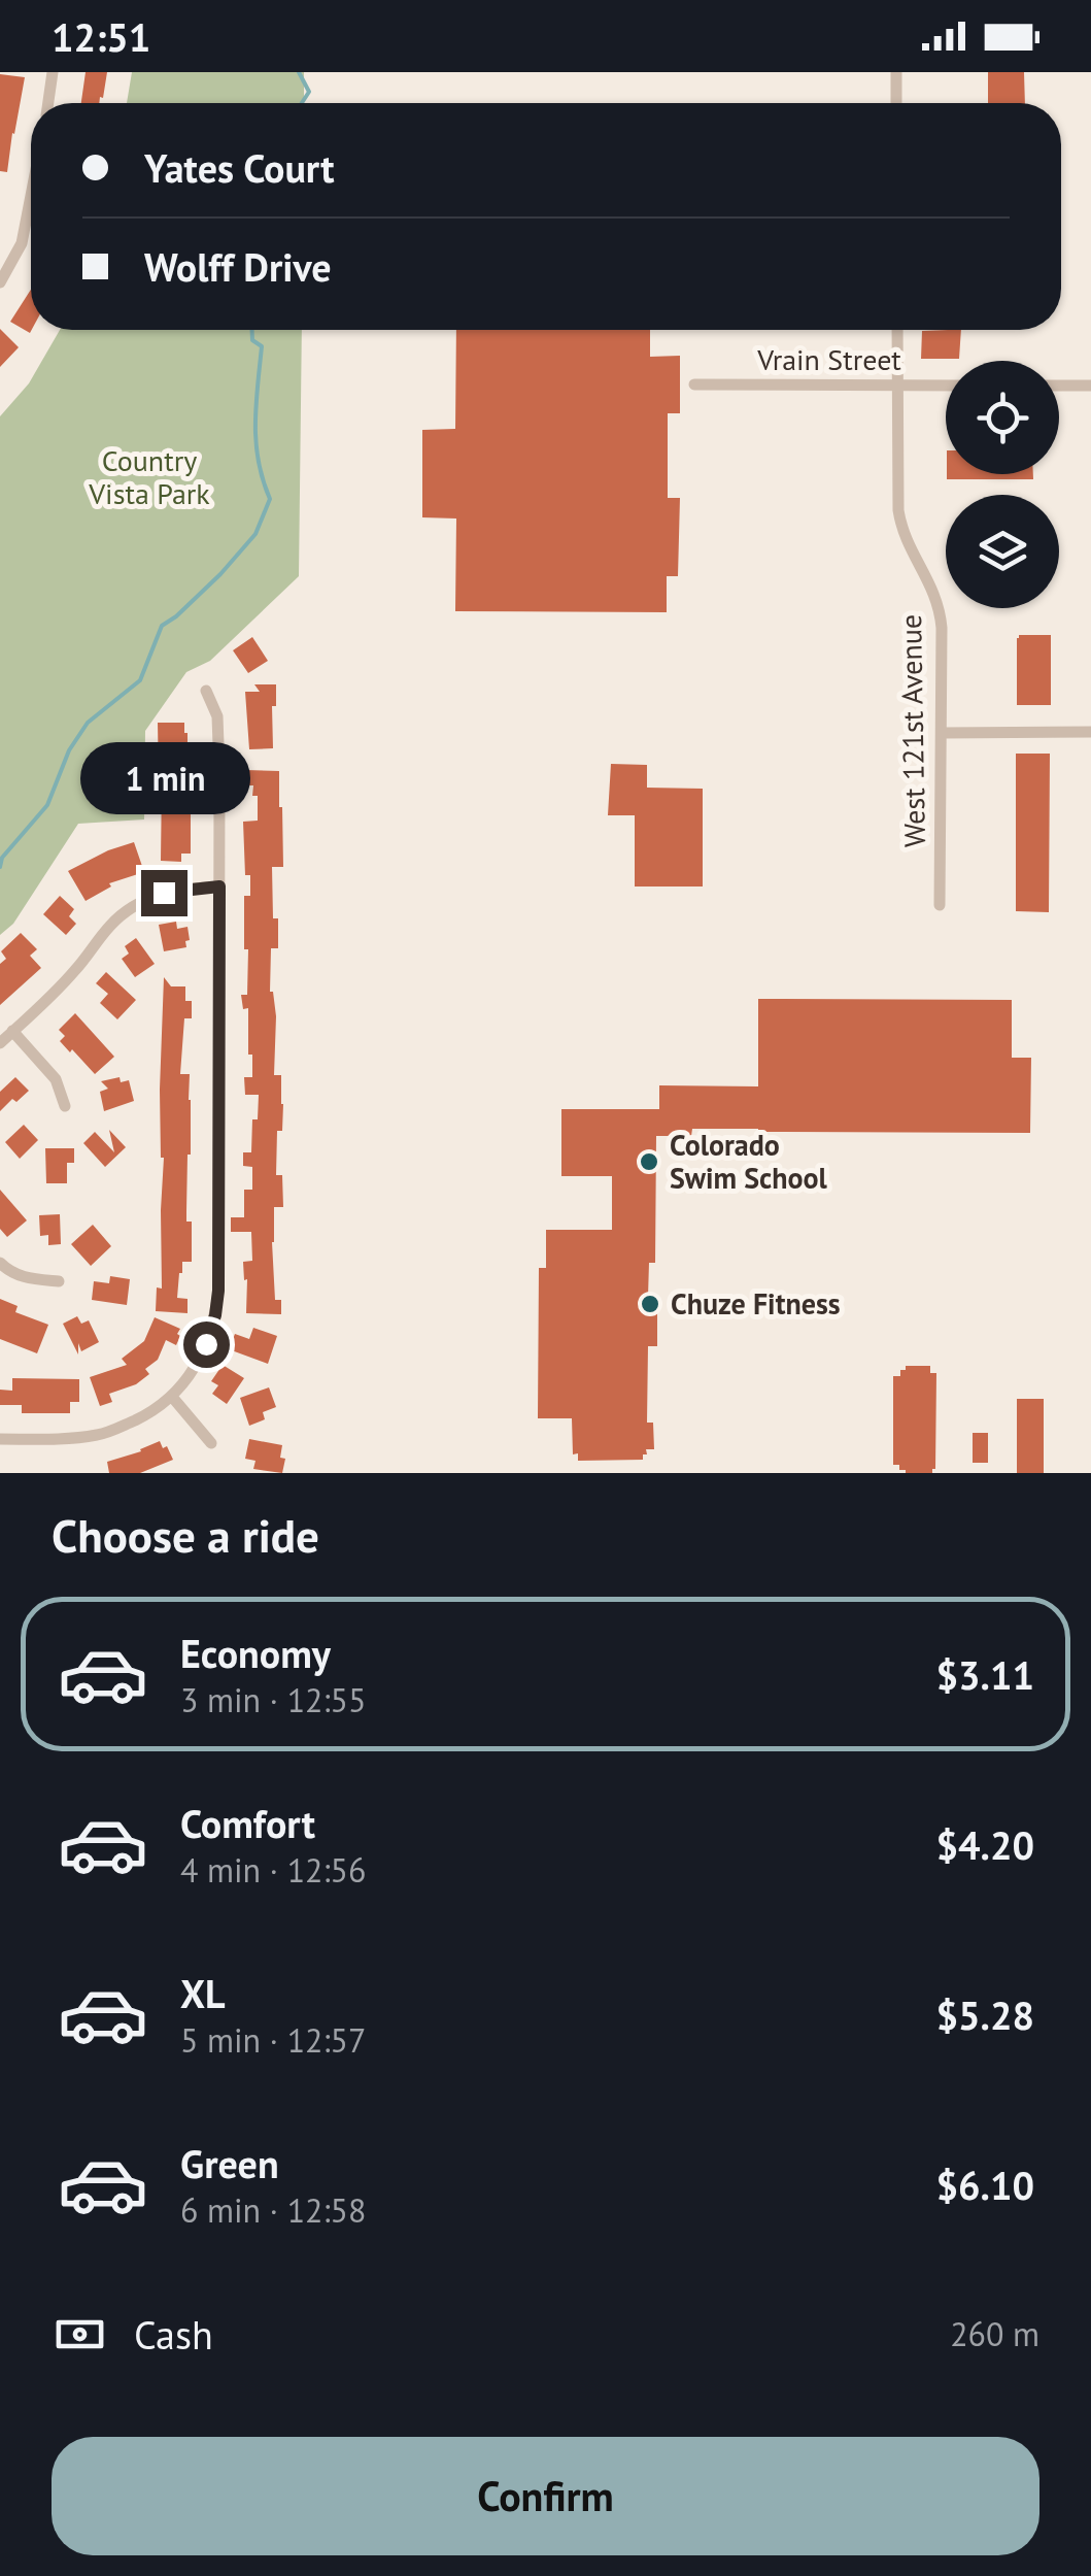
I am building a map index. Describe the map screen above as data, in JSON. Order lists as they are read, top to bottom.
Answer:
{
  "streets": {
    "street": ["Vrain Street", "West 121st Avenue"]
  },
  "crossings": [
    ["Vrain Street", "West 121st Avenue"]
  ],
  "parks": ["Country Vista Park"],
  "places": ["Colorado Swim School", "Chuze Fitness"],
  "page": {
    "status": "12:51",
    "banner": ["Yates Court", "Wolff Drive"],
    "bubble": "1 min",
    "heading": "Choose a ride",
    "list": [
      {
        "name": "Economy",
        "note": "3 min · 12:55",
        "value": "$3.11"
      },
      {
        "name": "Comfort",
        "note": "4 min · 12:56",
        "value": "$4.20"
      },
      {
        "name": "XL",
        "note": "5 min · 12:57",
        "value": "$5.28"
      },
      {
        "name": "Green",
        "note": "6 min · 12:58",
        "value": "$6.10"
      }
    ],
    "pay": ["Cash", "260 m"],
    "buttons": "Confirm"
  }
}
